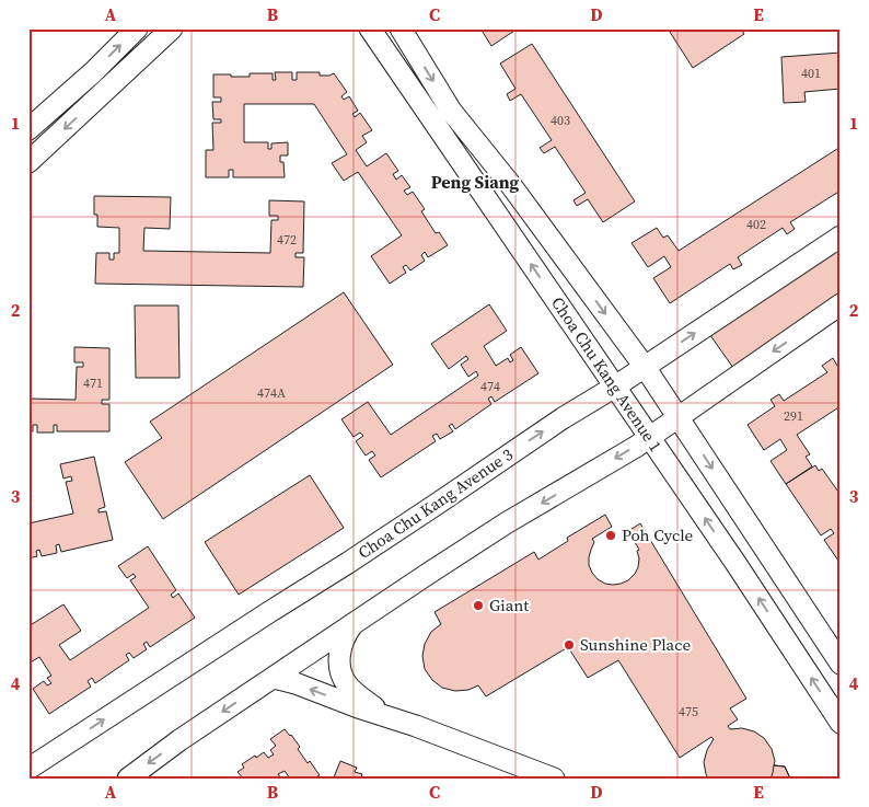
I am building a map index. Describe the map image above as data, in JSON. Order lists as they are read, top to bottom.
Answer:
{
  "streets": {
    "street": ["Choa Chu Kang Avenue 1", "Choa Chu Kang Avenue 3"]
  },
  "crossings": [
    ["Choa Chu Kang Avenue 1", "Choa Chu Kang Avenue 3"]
  ],
  "districts": ["Peng Siang"],
  "places": ["Poh Cycle", "Giant", "Sunshine Place"],
  "house_numbers": [
    "401",
    "403",
    "402",
    "472",
    "471",
    "474",
    "474A",
    "291",
    "475"
  ],
  "grid": {
    "columns": [
      "A",
      "B",
      "C",
      "D",
      "E"
    ],
    "rows": [
      "1",
      "2",
      "3",
      "4"
    ]
  }
}
